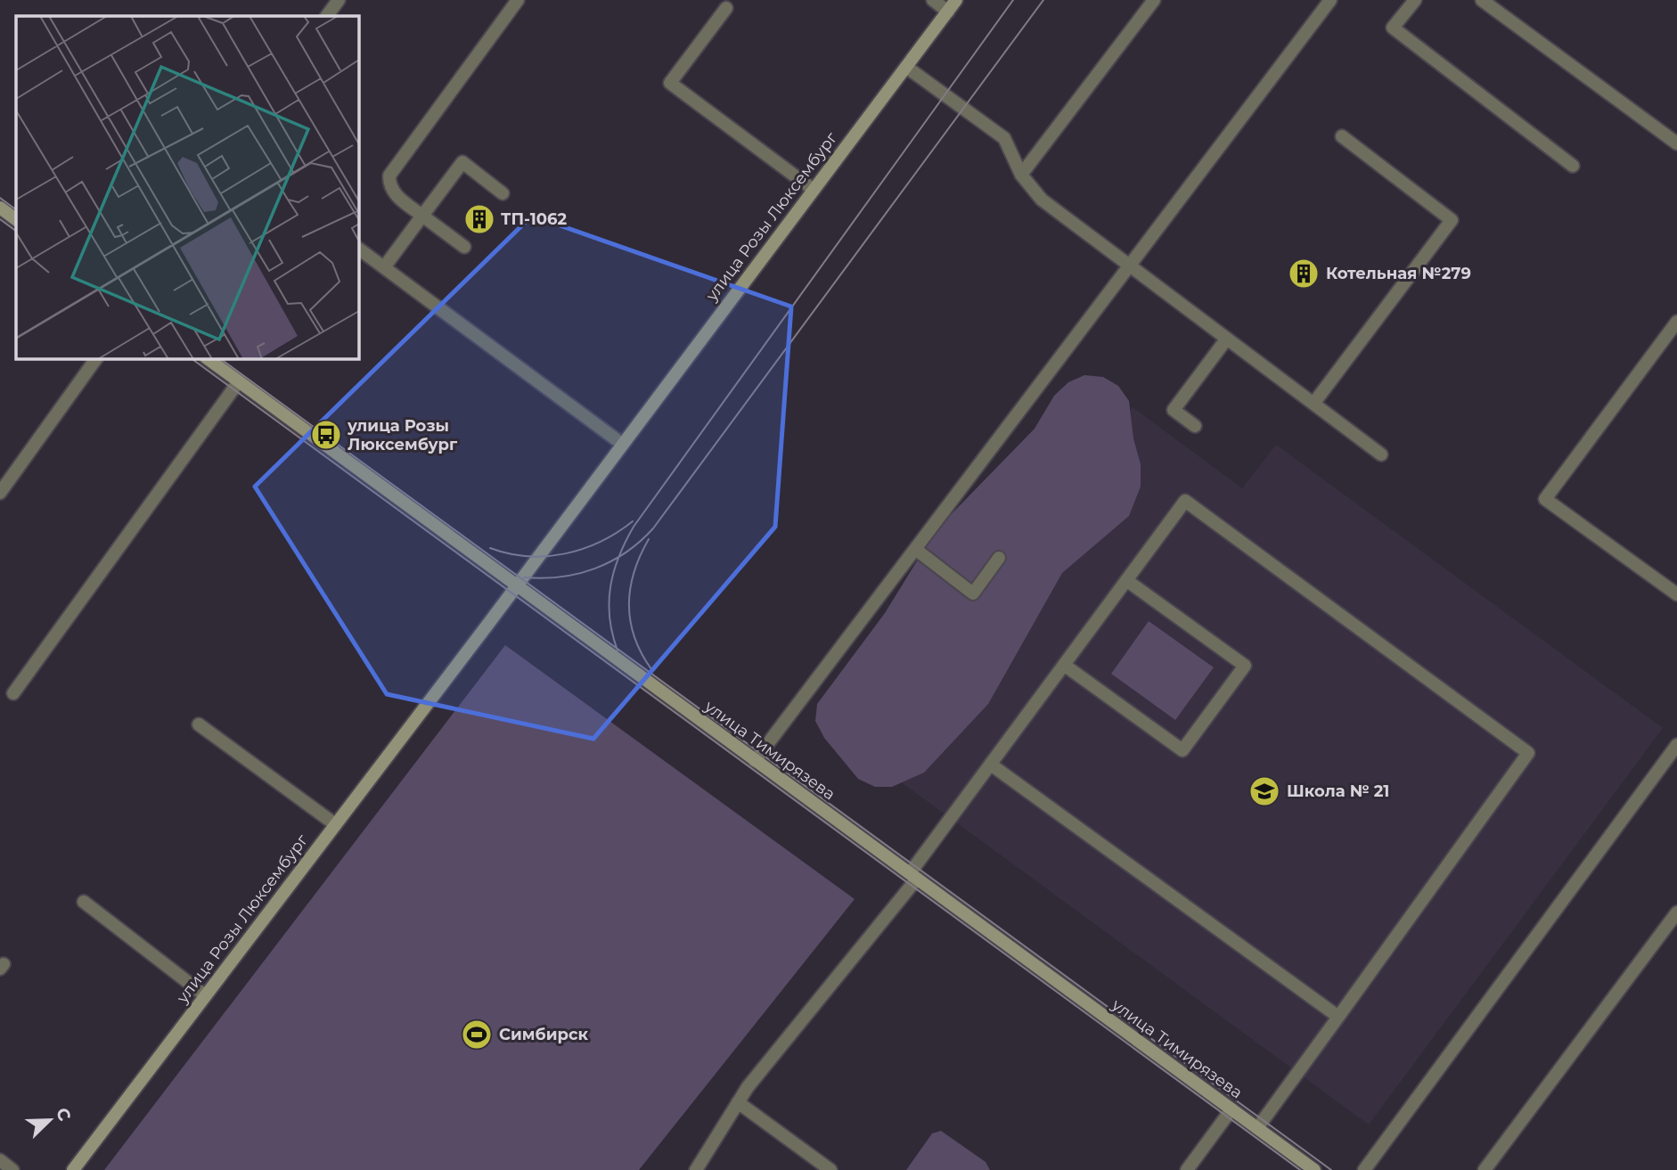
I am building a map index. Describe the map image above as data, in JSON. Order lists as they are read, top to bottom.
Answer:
{
  "streets": {
    "main road": ["улица Розы Люксембург", "улица Тимирязева"]
  },
  "crossings": [
    ["улица Розы Люксембург", "улица Тимирязева"]
  ],
  "places": {
    "building": ["ТП-1062", "Котельная №279"],
    "bus stop": ["улица Розы Люксембург"],
    "school or university": ["Школа № 21"],
    "sports": ["Симбирск"]
  },
  "north": "top right"
}
